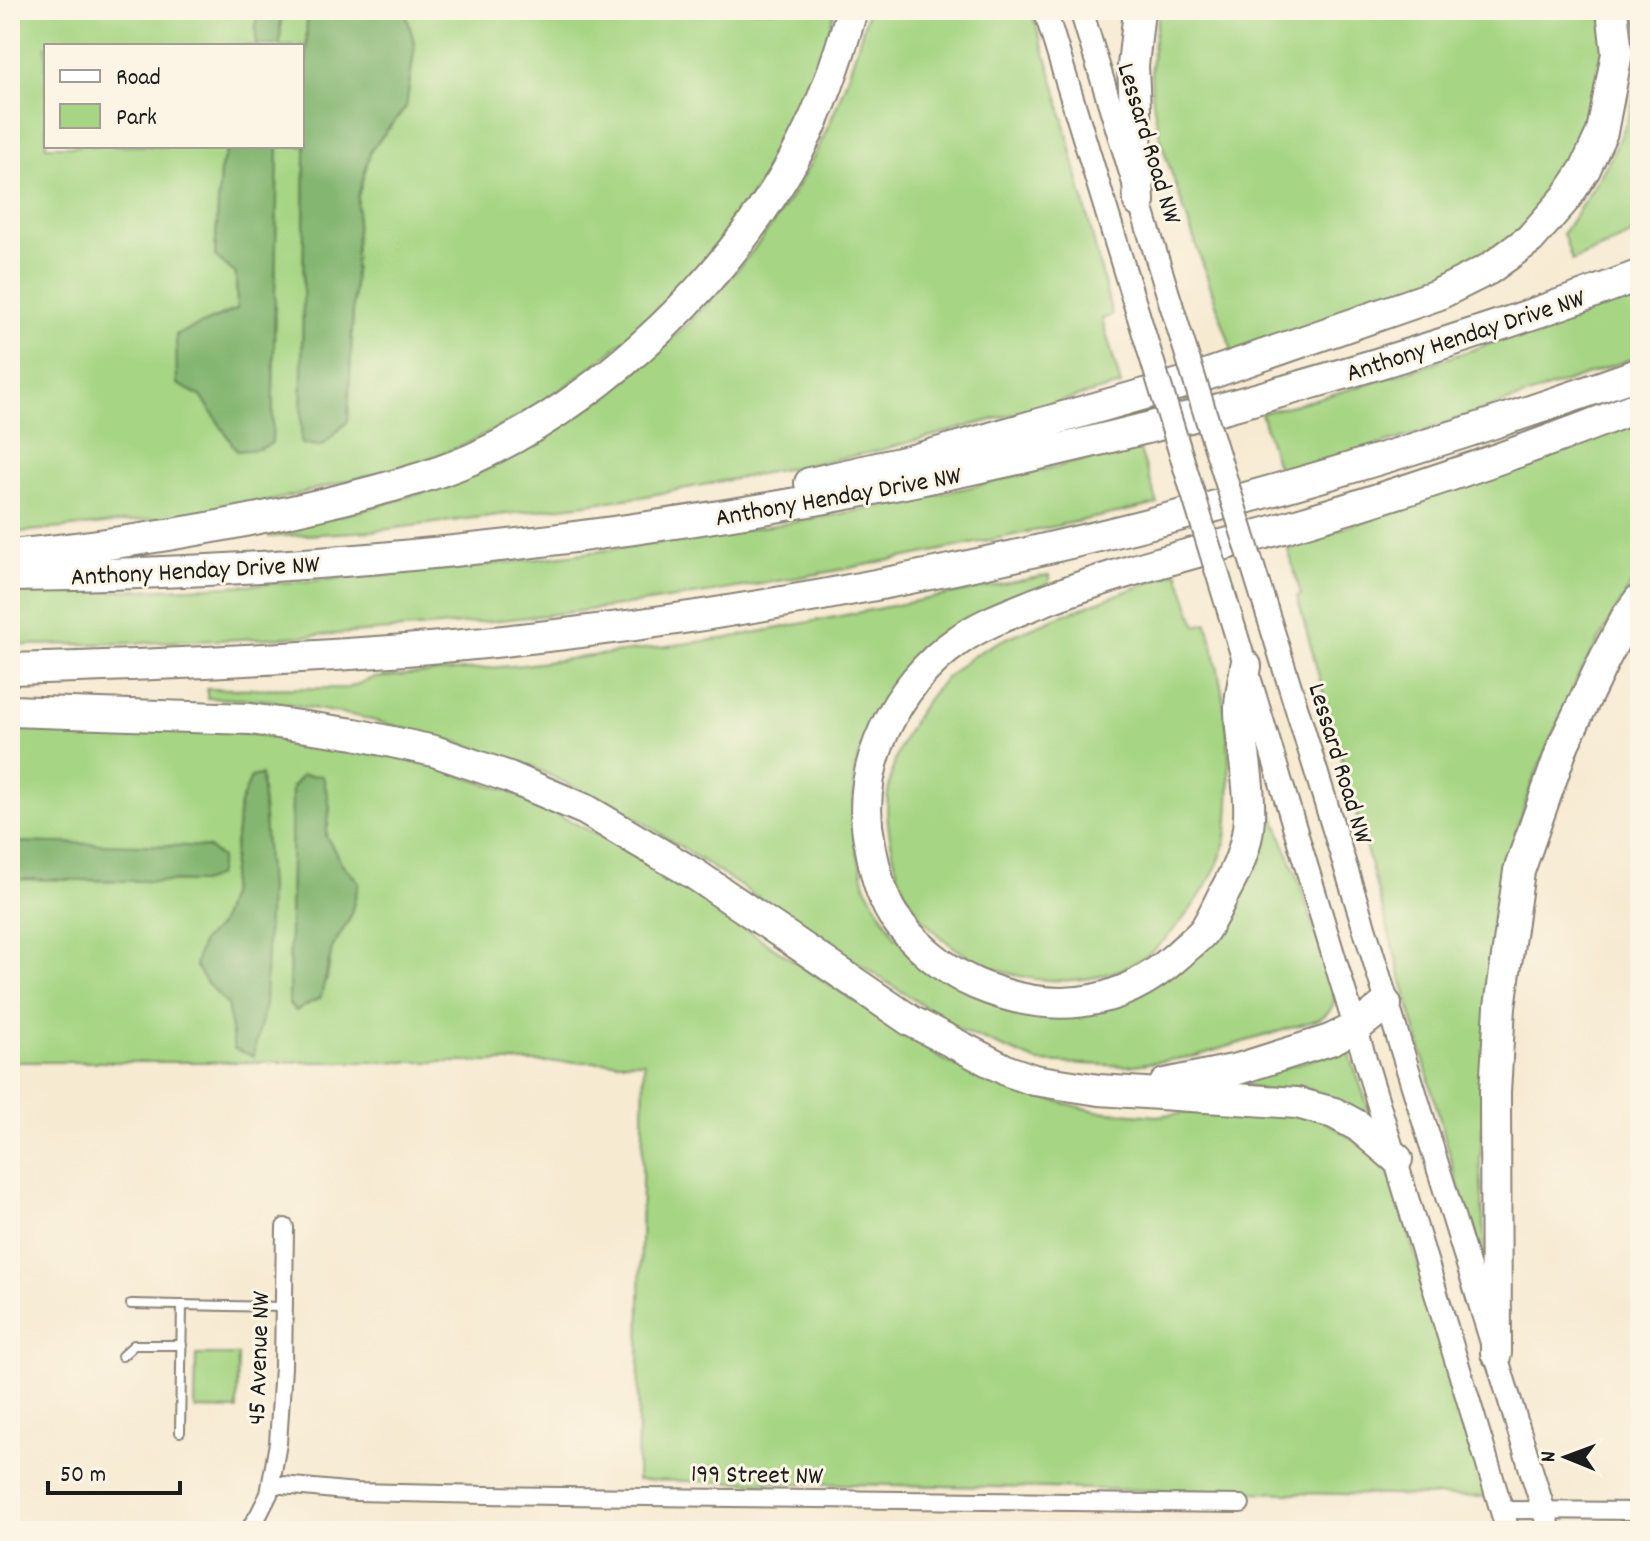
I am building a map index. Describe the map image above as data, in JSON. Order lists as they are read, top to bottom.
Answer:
{
  "streets": {
    "highway": ["Anthony Henday Drive NW"],
    "main road": ["Lessard Road NW"],
    "street": ["45 Avenue NW", "199 Street NW"]
  },
  "crossings": [
    ["45 Avenue NW", "199 Street NW"]
  ],
  "legend": ["Road", "Park"],
  "scale_bar": "50 m",
  "north": "left"
}
